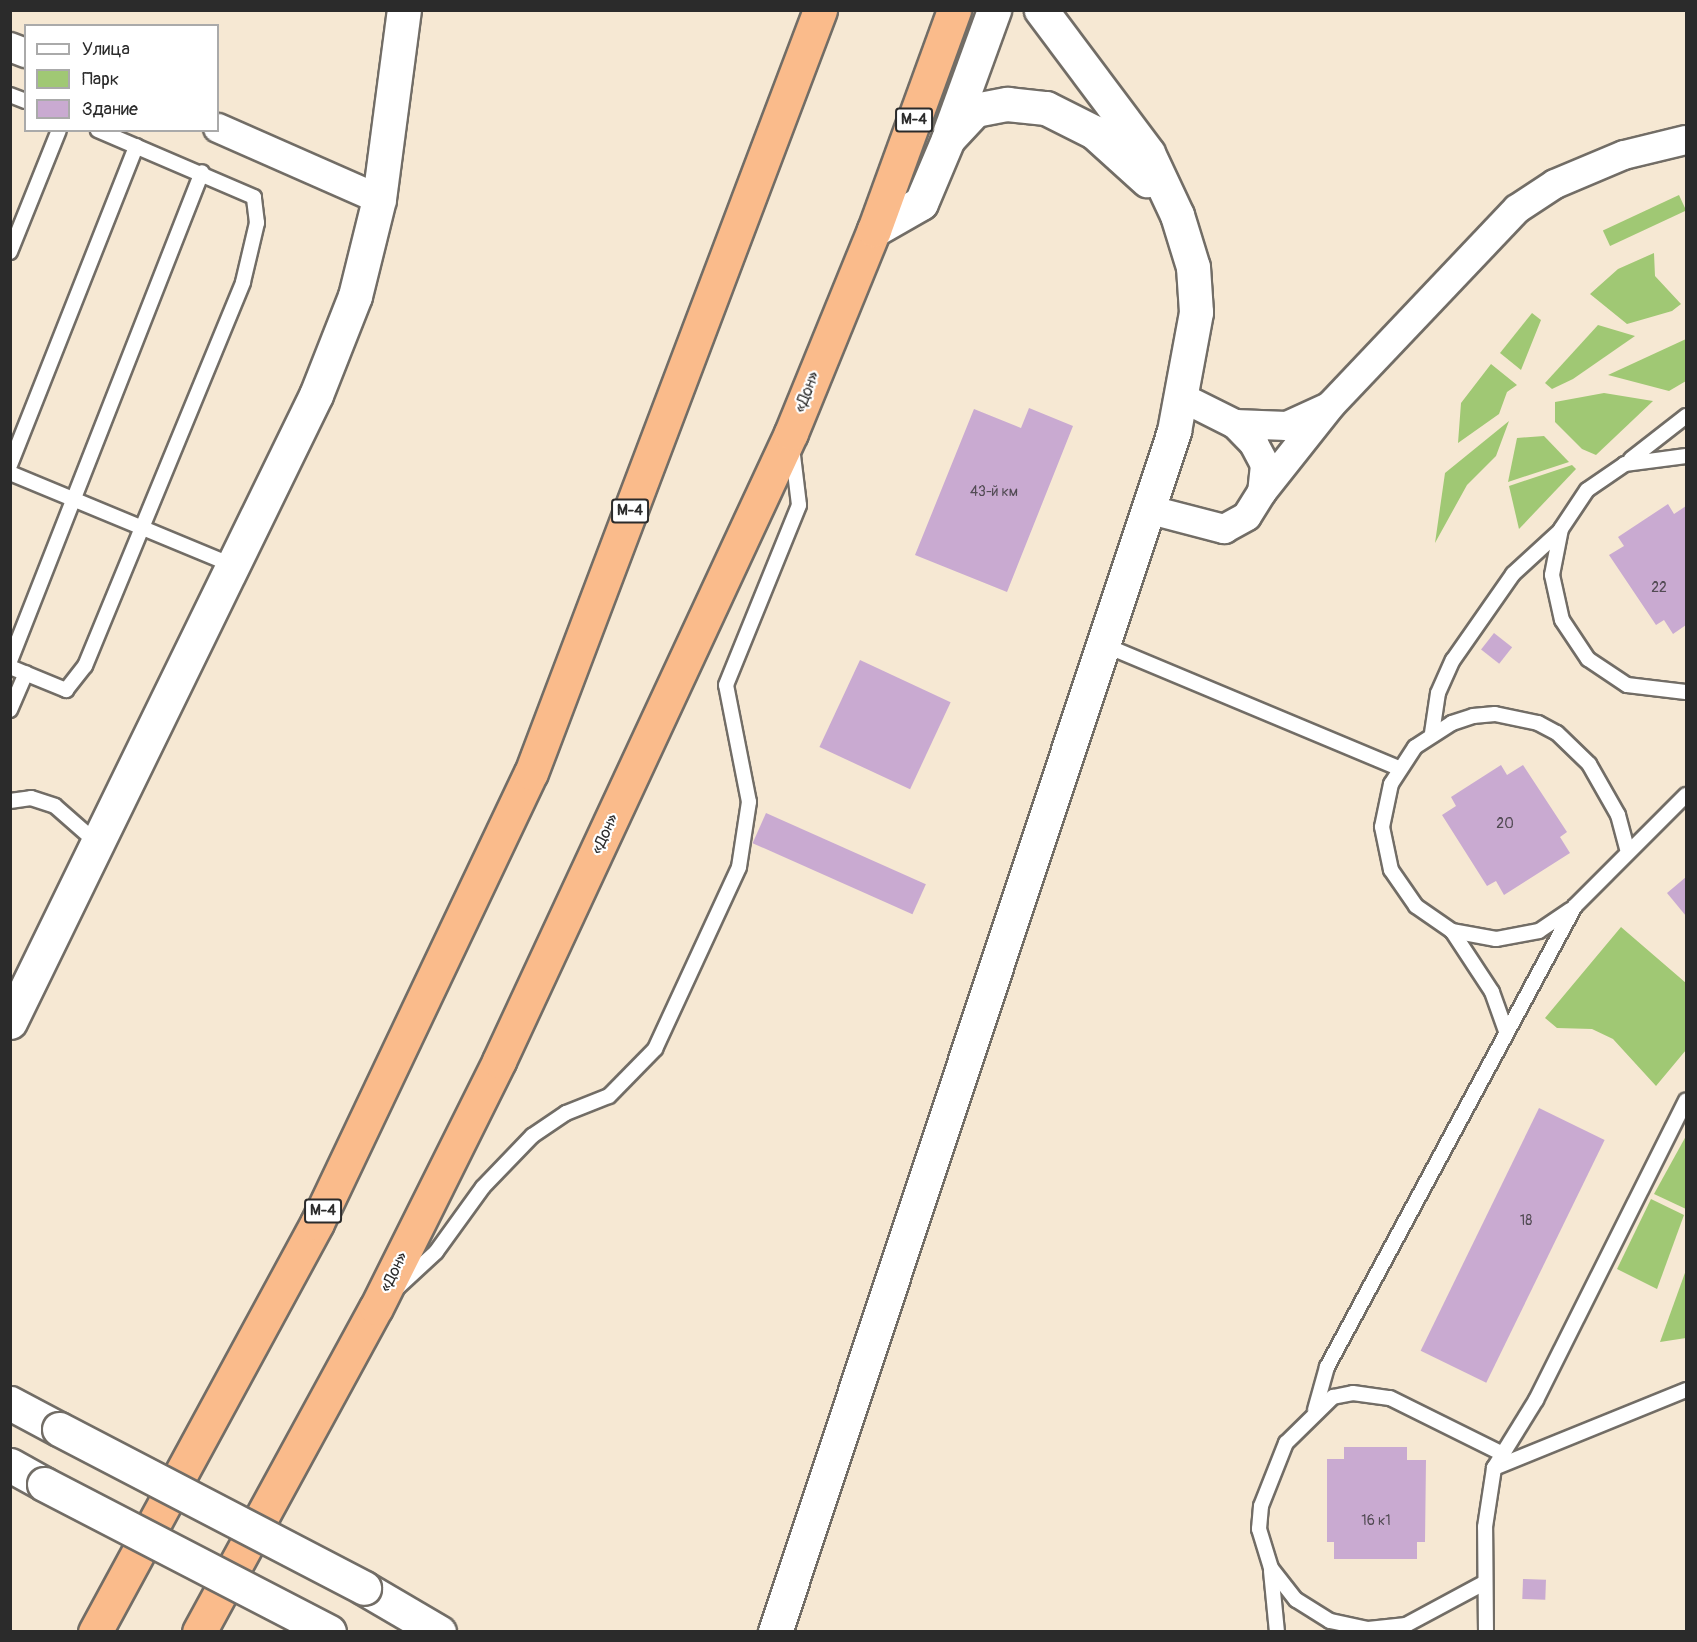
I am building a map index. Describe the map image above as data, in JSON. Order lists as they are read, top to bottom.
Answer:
{
  "streets": {
    "highway": ["М-4", "«Дон»"]
  },
  "house_numbers": [
    "43-й км",
    "22",
    "20",
    "18",
    "16 к1"
  ],
  "legend": ["Улица", "Парк", "Здание"]
}
